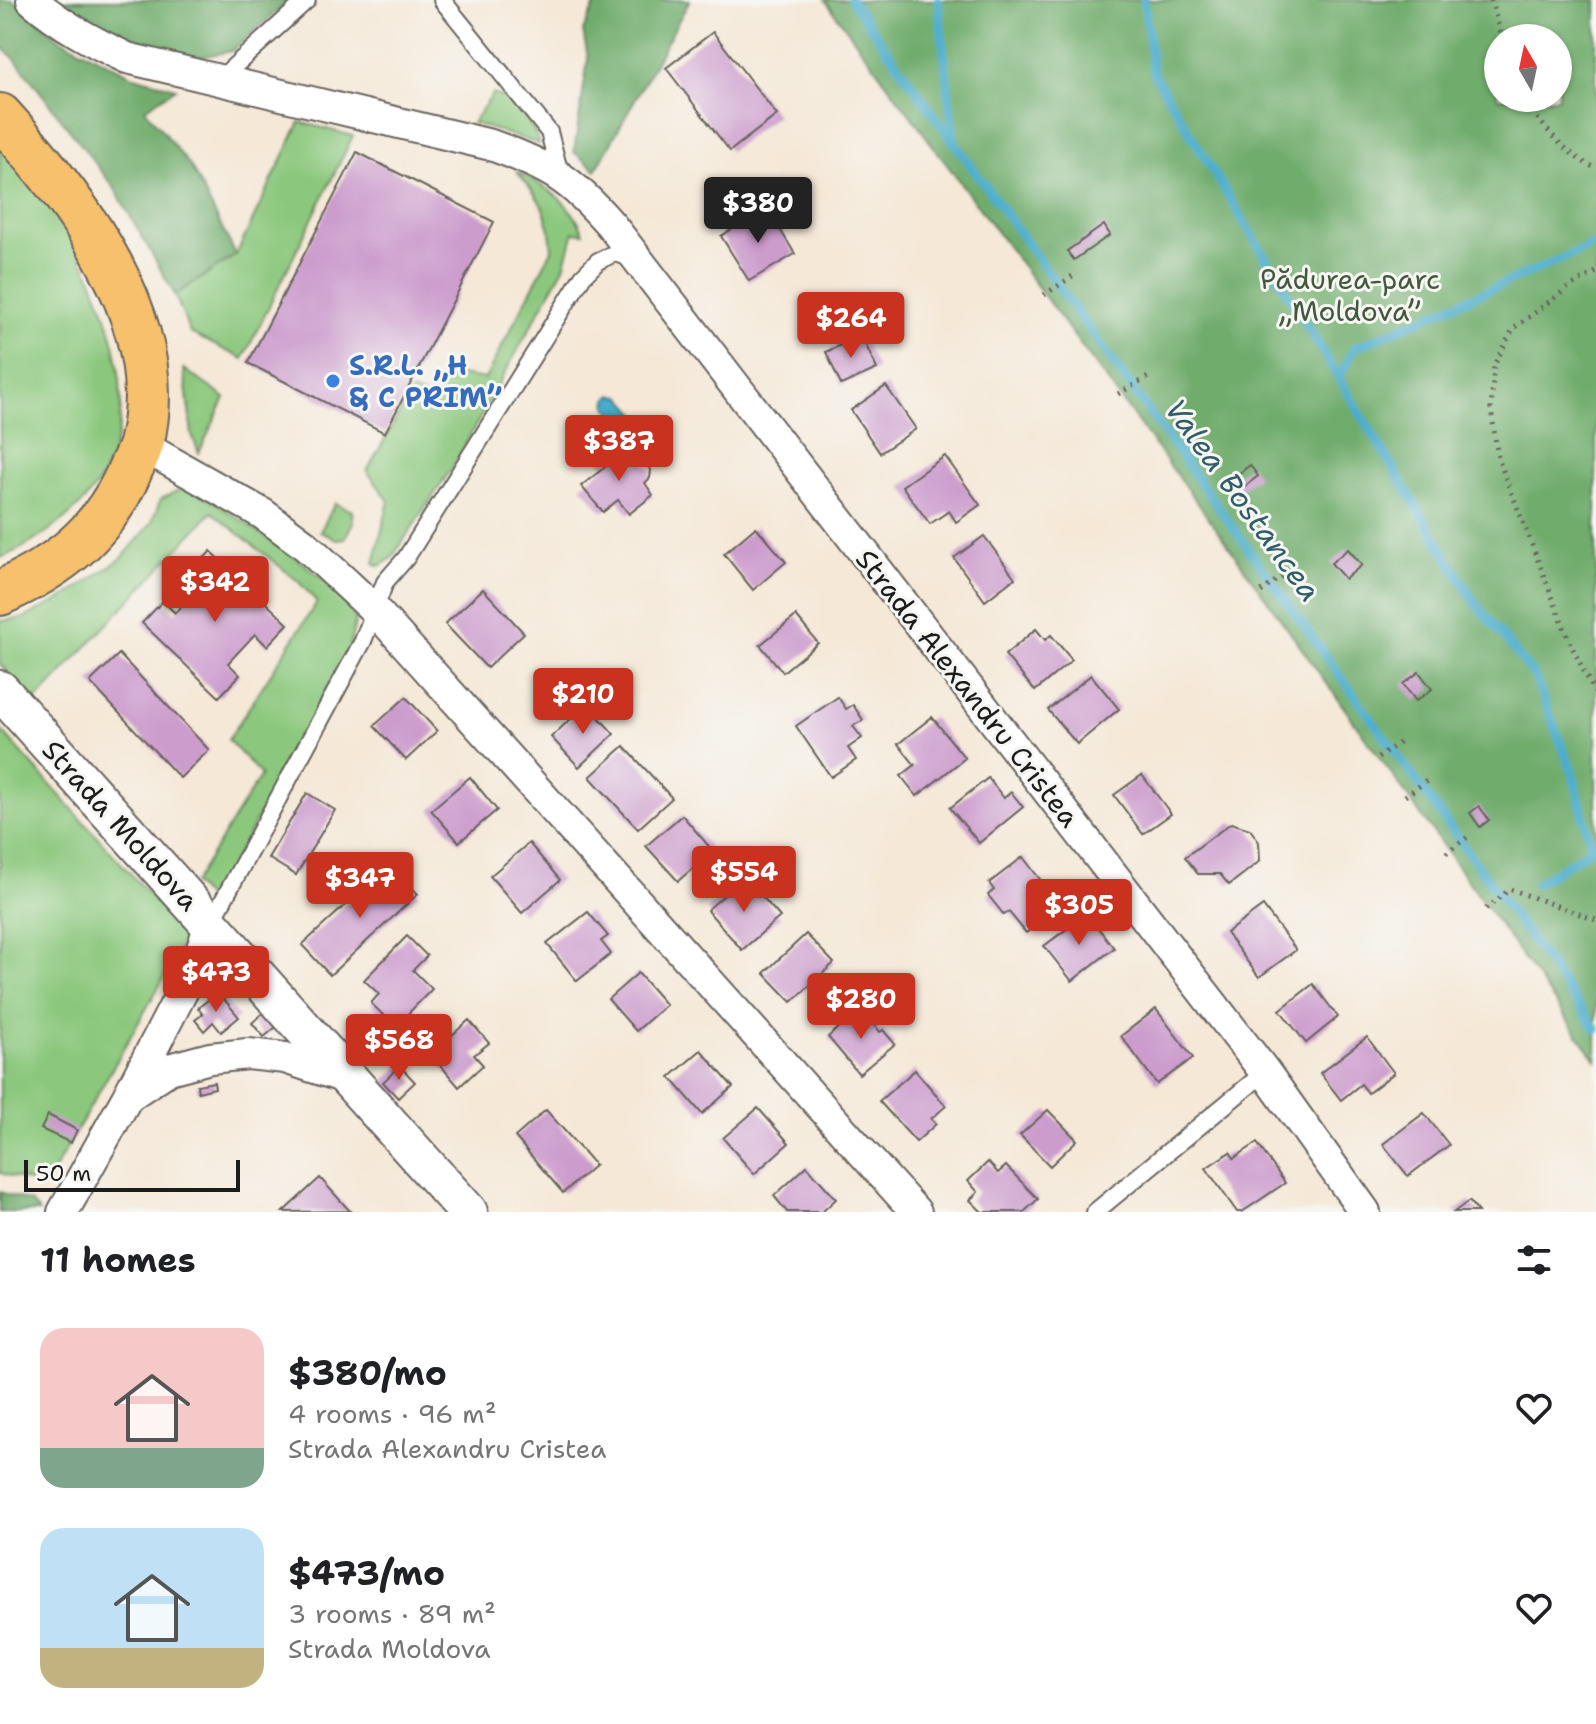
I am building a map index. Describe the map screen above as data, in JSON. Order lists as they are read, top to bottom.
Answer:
{
  "streets": {
    "street": ["Strada Alexandru Cristea", "Strada Moldova"]
  },
  "water": ["Valea Bostancea"],
  "parks": ["Pădurea-parc „Moldova”"],
  "places": ["S.R.L. „H & C PRIM”"],
  "scale_bar": "50 m",
  "north": "top",
  "page": {
    "price": [
      "$380",
      "$264",
      "$387",
      "$342",
      "$210",
      "$554",
      "$347",
      "$305",
      "$473",
      "$280",
      "$568"
    ],
    "scale": "50 m",
    "heading": "11 homes",
    "list": [
      {
        "name": "$380/mo",
        "note": "4 rooms · 96 m² · Strada Alexandru Cristea"
      },
      {
        "name": "$473/mo",
        "note": "3 rooms · 89 m² · Strada Moldova"
      }
    ]
  }
}
